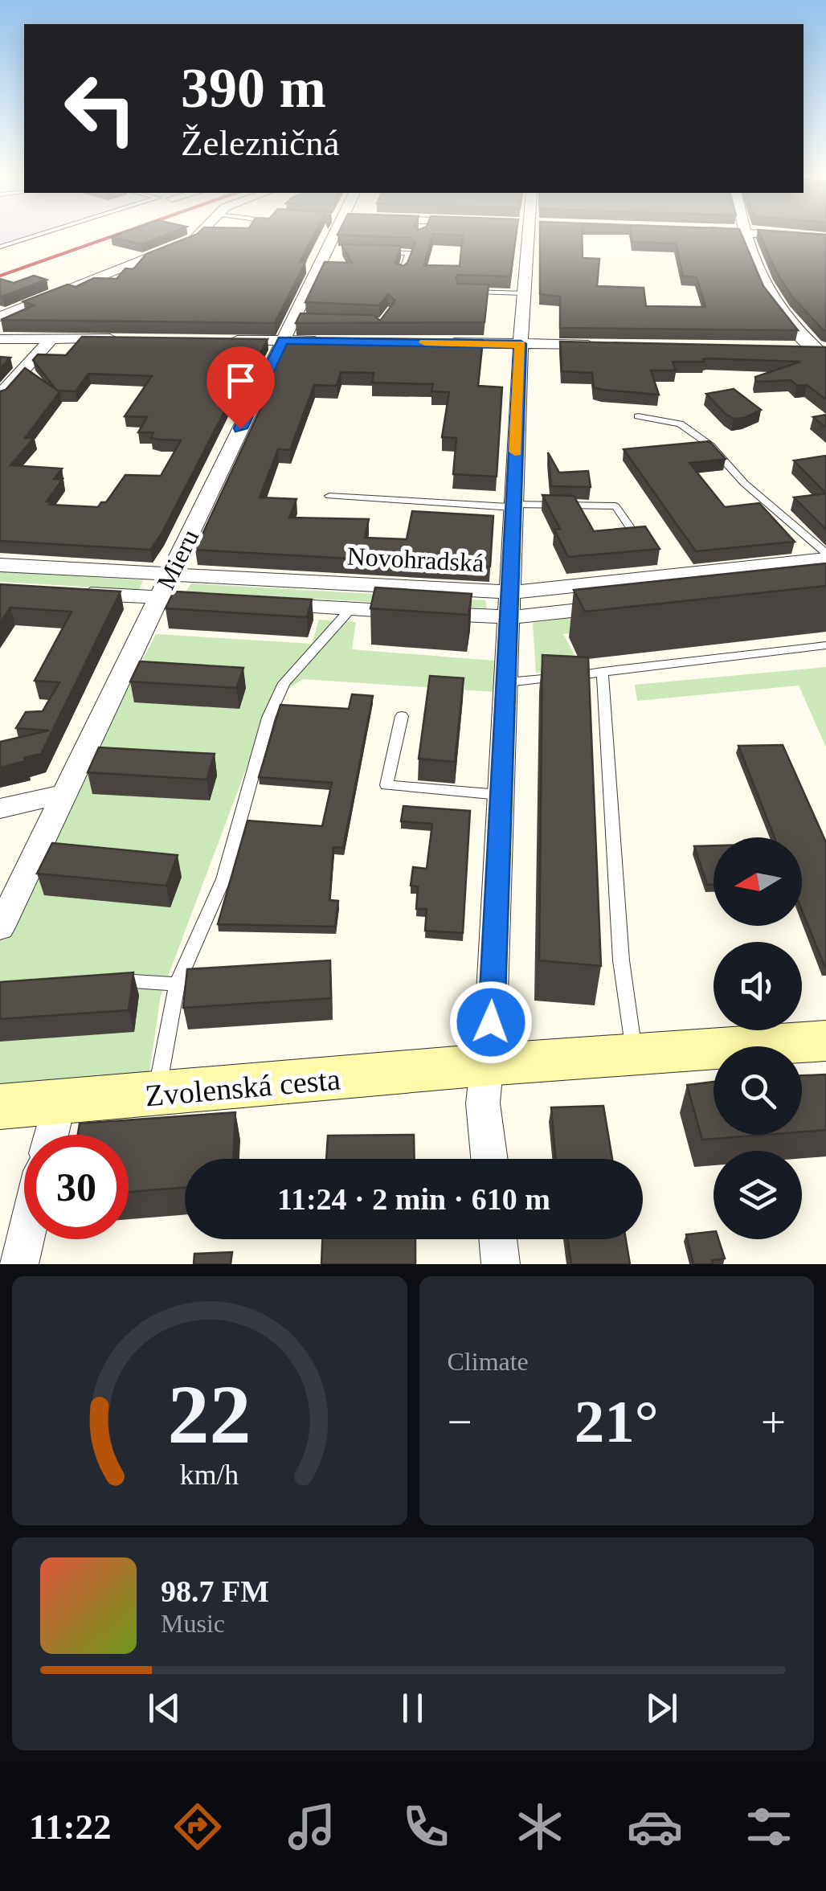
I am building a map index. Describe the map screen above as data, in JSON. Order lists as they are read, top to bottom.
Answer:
{
  "streets": {
    "street": ["Mieru", "Novohradská", "Zvolenská cesta"]
  },
  "crossings": [
    ["Mieru", "Novohradská"]
  ],
  "north": "left",
  "page": {
    "turn": ["390 m", "Železničná"],
    "limit": "30",
    "trip": "11:24 · 2 min · 610 m",
    "tile": "Climate",
    "heat": ["−", "21°", "+"],
    "song": ["98.7 FM", "Music"],
    "tabs": "11:22",
    "gauge": ["22", "km/h"]
  }
}
